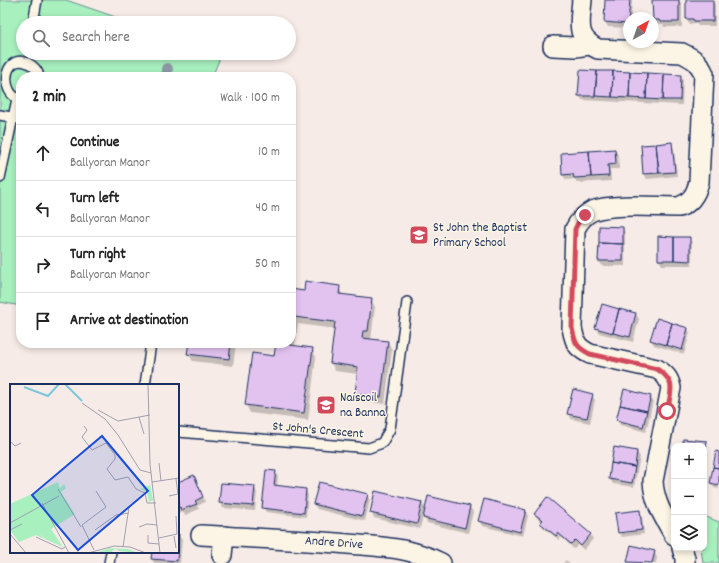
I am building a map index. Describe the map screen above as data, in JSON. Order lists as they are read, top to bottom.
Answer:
{
  "streets": {
    "street": ["Andre Drive"],
    "lane": ["St John's Crescent"]
  },
  "places": {
    "school or university": ["St John the Baptist Primary School", "Naíscoil na Banna"]
  },
  "north": "top right",
  "page": {
    "search": "Search here",
    "heading": ["2 min", "Walk · 100 m"],
    "list": [
      ["Continue", "Ballyoran Manor", "10 m"],
      ["Turn left", "Ballyoran Manor", "40 m"],
      ["Turn right", "Ballyoran Manor", "50 m"],
      "Arrive at destination"
    ],
    "map_buttons": ["+", "−"]
  }
}
